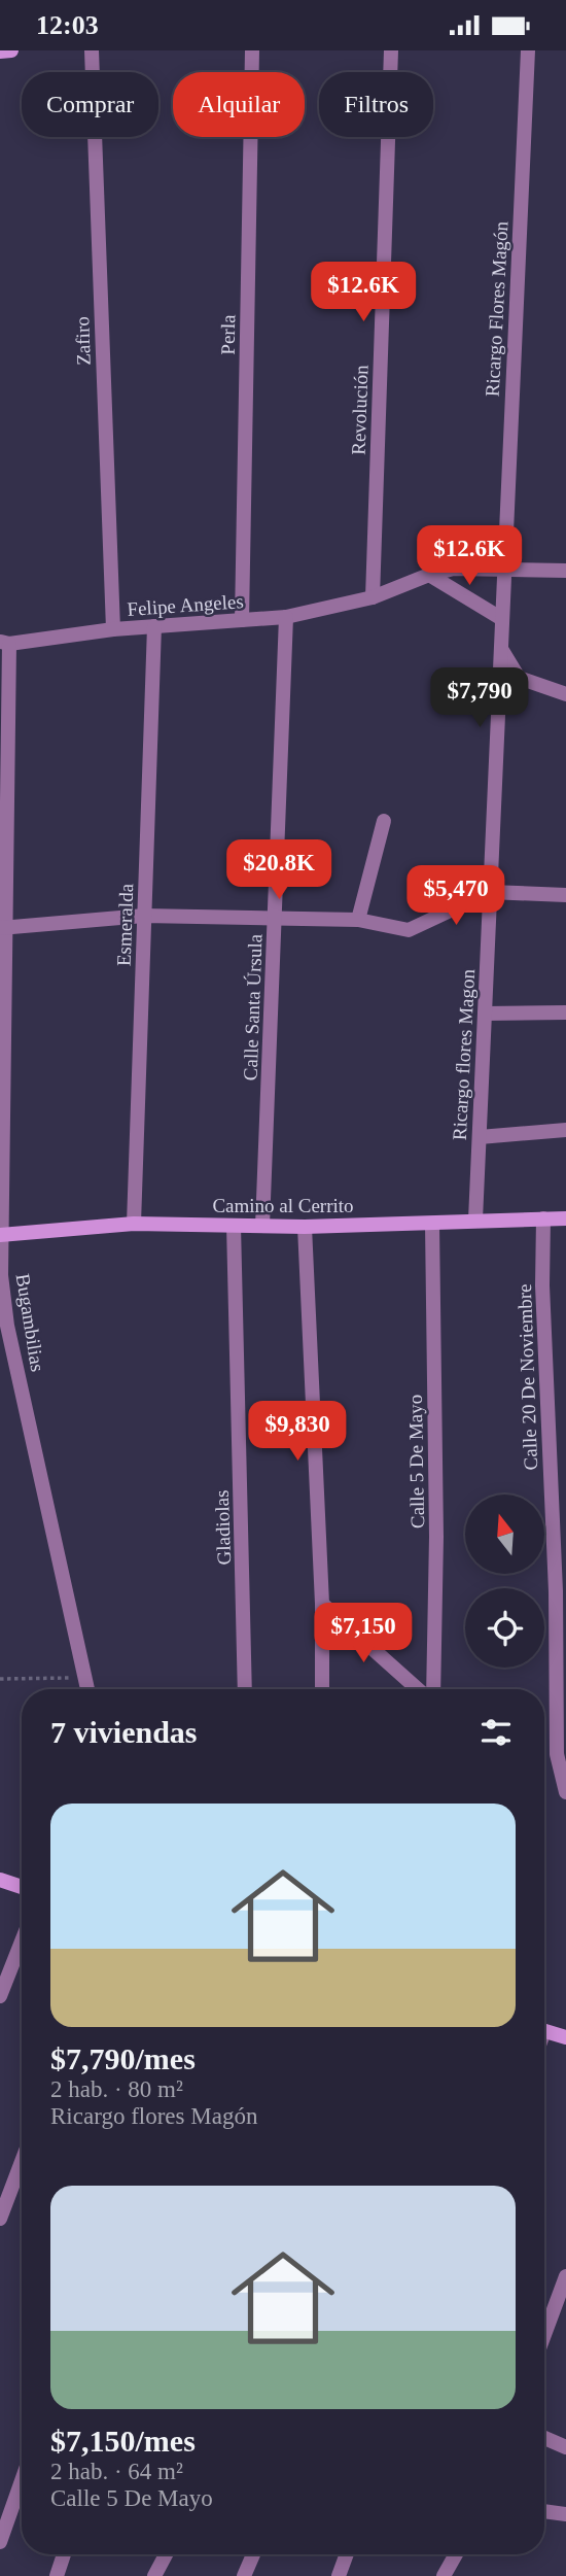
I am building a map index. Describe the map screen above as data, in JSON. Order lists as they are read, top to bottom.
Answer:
{
  "streets": {
    "main road": ["Camino al Cerrito"],
    "street": [
      "Ricargo Flores Magón",
      "Perla",
      "Zafiro",
      "Revolución",
      "Felipe Angeles",
      "Esmeralda",
      "Calle Santa Úrsula",
      "Ricargo flores Magon",
      "Bugambilias",
      "Calle 20 De Noviembre",
      "Calle 5 De Mayo",
      "Gladiolas"
    ]
  },
  "crossings": [
    ["Ricargo Flores Magón", "Felipe Angeles"],
    ["Perla", "Felipe Angeles"],
    ["Zafiro", "Felipe Angeles"],
    ["Revolución", "Felipe Angeles"],
    ["Felipe Angeles", "Esmeralda"],
    ["Felipe Angeles", "Calle Santa Úrsula"],
    ["Felipe Angeles", "Bugambilias"],
    ["Esmeralda", "Camino al Cerrito"],
    ["Calle Santa Úrsula", "Camino al Cerrito"],
    ["Ricargo flores Magon", "Camino al Cerrito"],
    ["Camino al Cerrito", "Bugambilias"],
    ["Camino al Cerrito", "Calle 20 De Noviembre"],
    ["Camino al Cerrito", "Calle 5 De Mayo"],
    ["Camino al Cerrito", "Gladiolas"]
  ],
  "north": "top",
  "page": {
    "status": "12:03",
    "chip": ["Comprar", "Alquilar", "Filtros"],
    "price": [
      "$12.6K",
      "$12.6K",
      "$7,790",
      "$20.8K",
      "$5,470",
      "$9,830",
      "$7,150"
    ],
    "heading": "7 viviendas",
    "list": [
      {
        "name": "$7,790/mes",
        "note": "2 hab. · 80 m² · Ricargo flores Magón"
      },
      {
        "name": "$7,150/mes",
        "note": "2 hab. · 64 m² · Calle 5 De Mayo"
      }
    ]
  }
}
